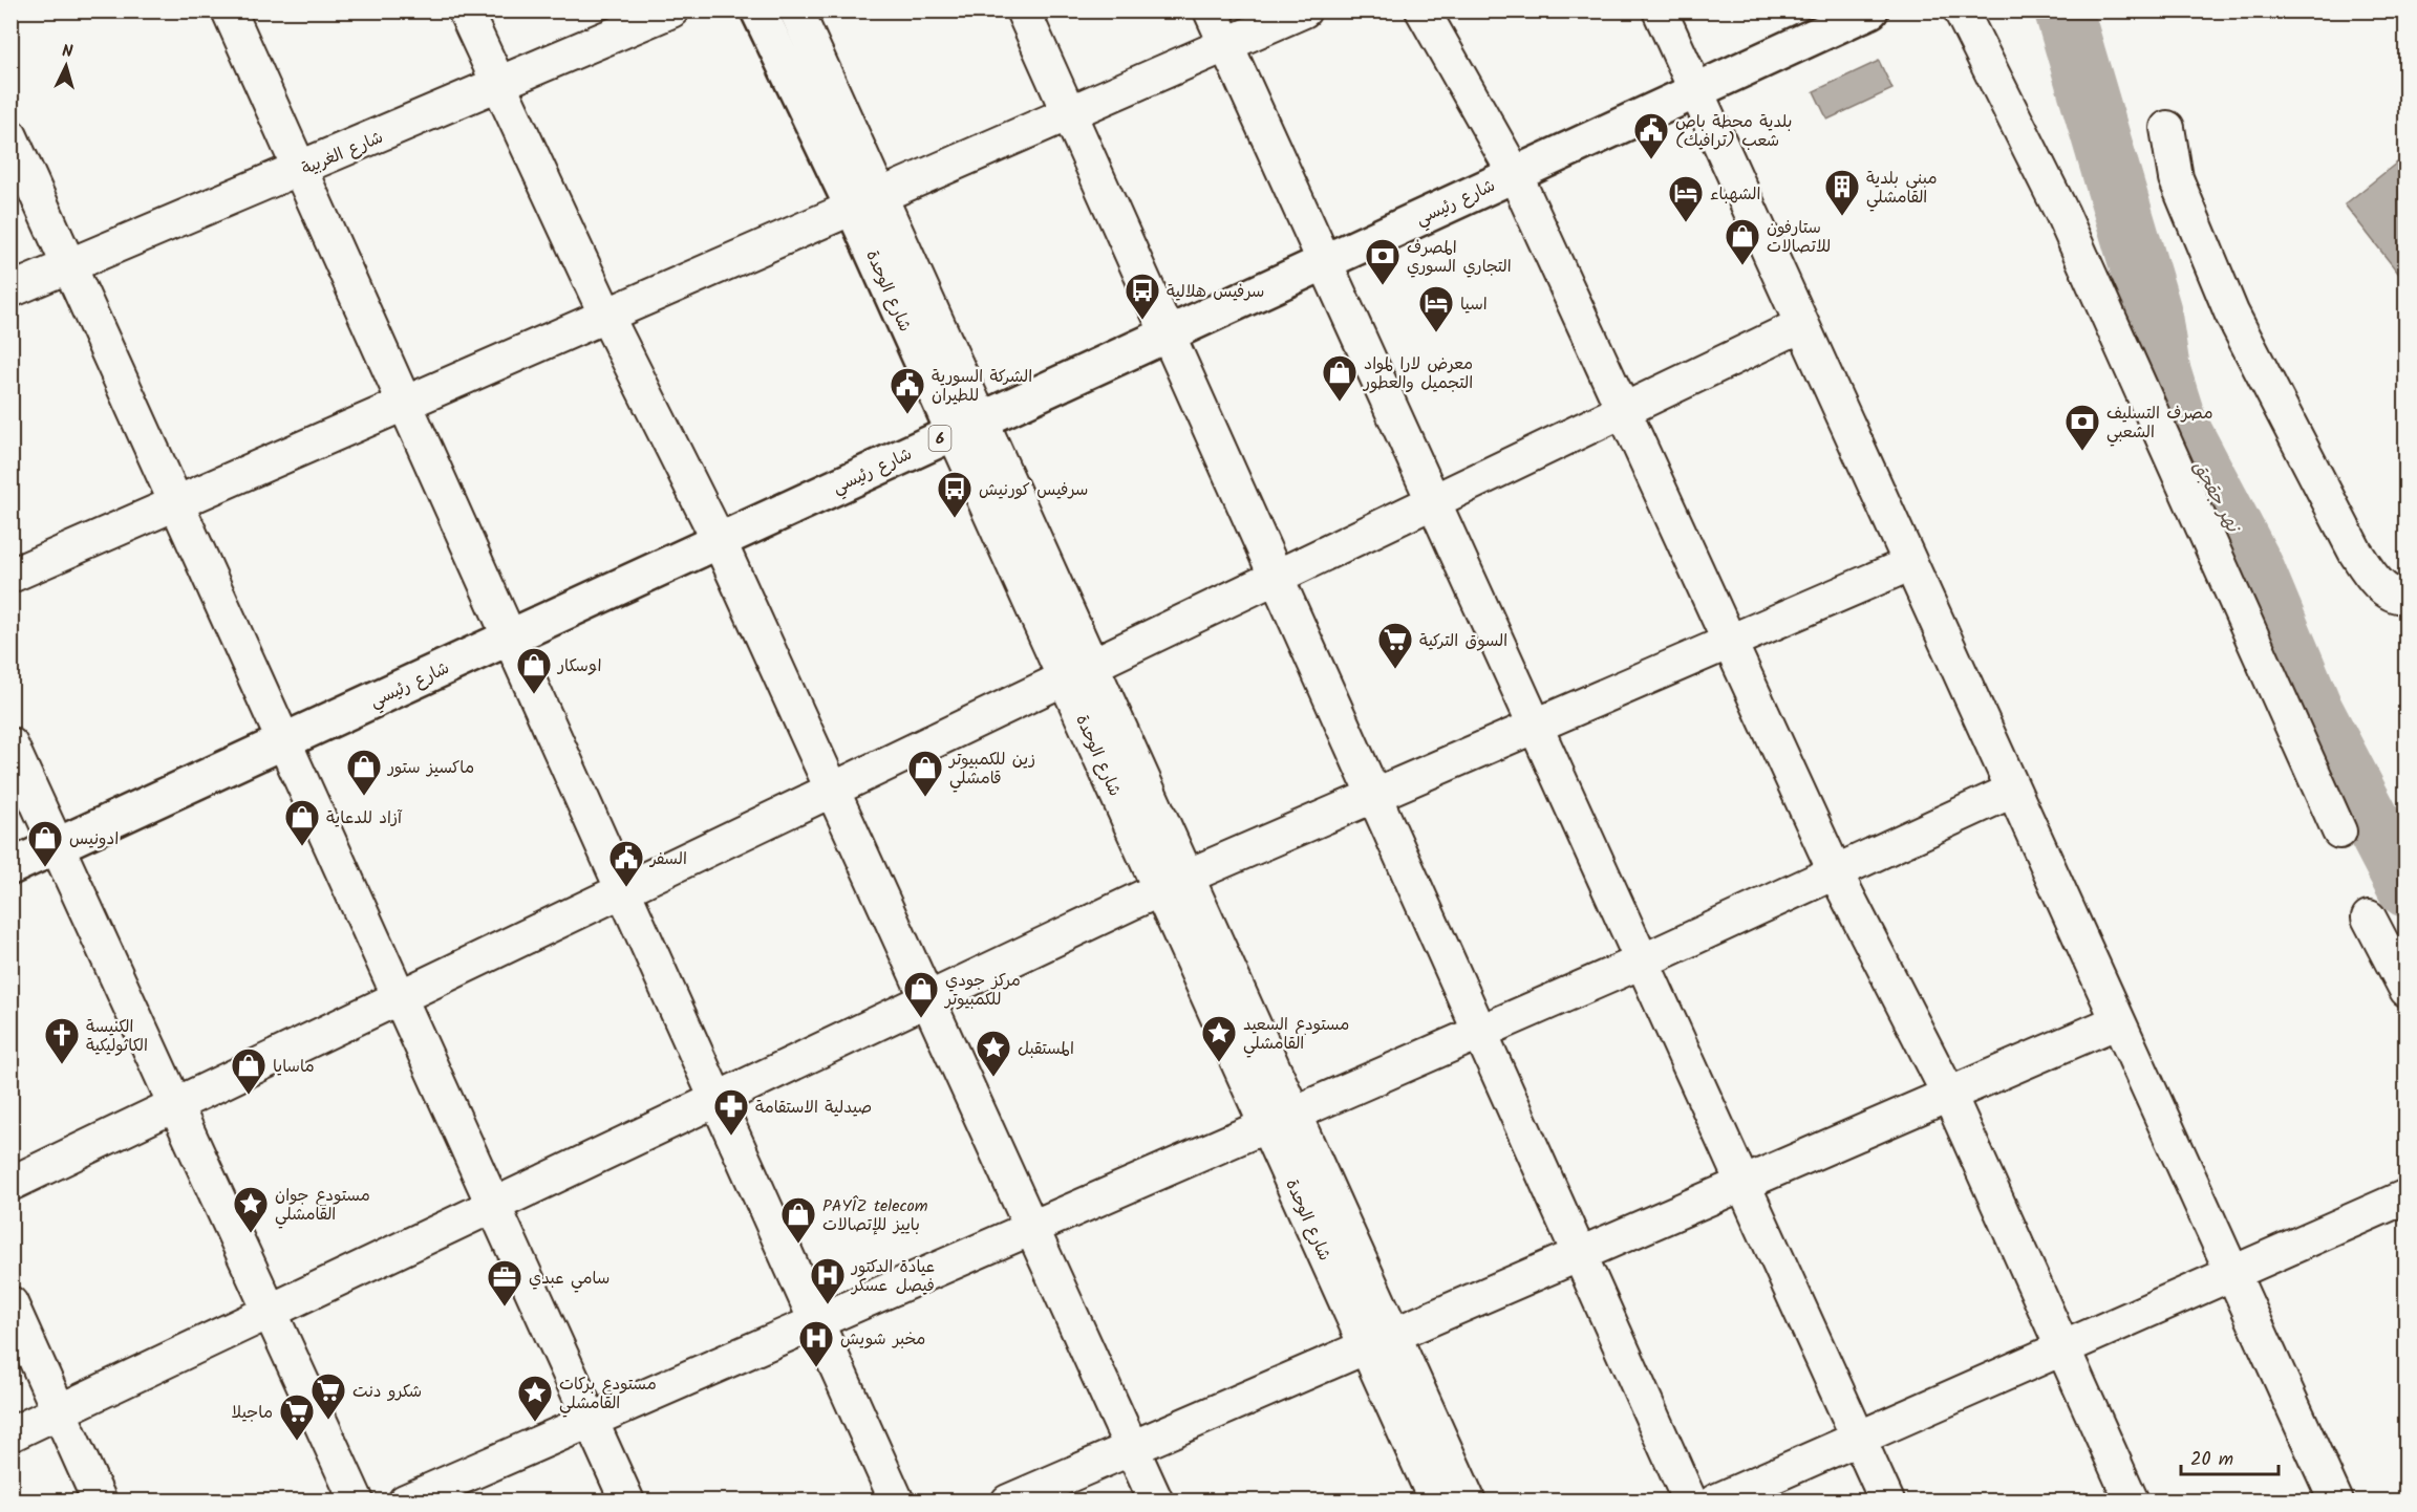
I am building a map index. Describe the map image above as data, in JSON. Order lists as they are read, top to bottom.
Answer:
{
  "streets": {
    "highway": ["شارع رئيسي", "شارع الوحدة", "6"],
    "street": ["شارع الغربية"]
  },
  "crossings": [
    ["شارع رئيسي", "شارع الوحدة"]
  ],
  "water": ["نهر جقجق"],
  "places": {
    "public building": ["بلدية محطة باص شعب (ترافيك)", "الشركة السورية للطيران", "السفر"],
    "building": ["مبنى بلدية القامشلي"],
    "hotel": ["الشهباء", "اسيا"],
    "shop": [
      "ستارفون للاتصالات",
      "معرض لارا لمواد التجميل والعطور",
      "اوسكار",
      "ماكسيز ستور",
      "زين للكمبيوتر قامشلي",
      "آزاد للدعاية",
      "ادونيس",
      "مركز جودي للكمبيوتر",
      "ماسايا",
      "PAYÎZ telecom باييز للإتصالات"
    ],
    "bank": ["المصرف التجاري السوري", "مصرف التسليف الشعبي"],
    "bus stop": ["سرفيس هلالية", "سرفيس كورنيش"],
    "supermarket": ["السوق التركية", "شكرو دنت", "ماجيلا"],
    "place": [
      "مستودع السعيد القامشلي",
      "المستقبل",
      "مستودع جوان القامشلي",
      "مستودع بركات القامشلي"
    ],
    "church": ["الكنيسة الكاثوليكية"],
    "pharmacy": ["صيدلية الاستقامة"],
    "hospital": ["عيادة الدكتور فيصل عسكر", "مخبر شويش"],
    "office": ["سامي عبدي"]
  },
  "scale_bar": "20 m",
  "north": "top"
}
